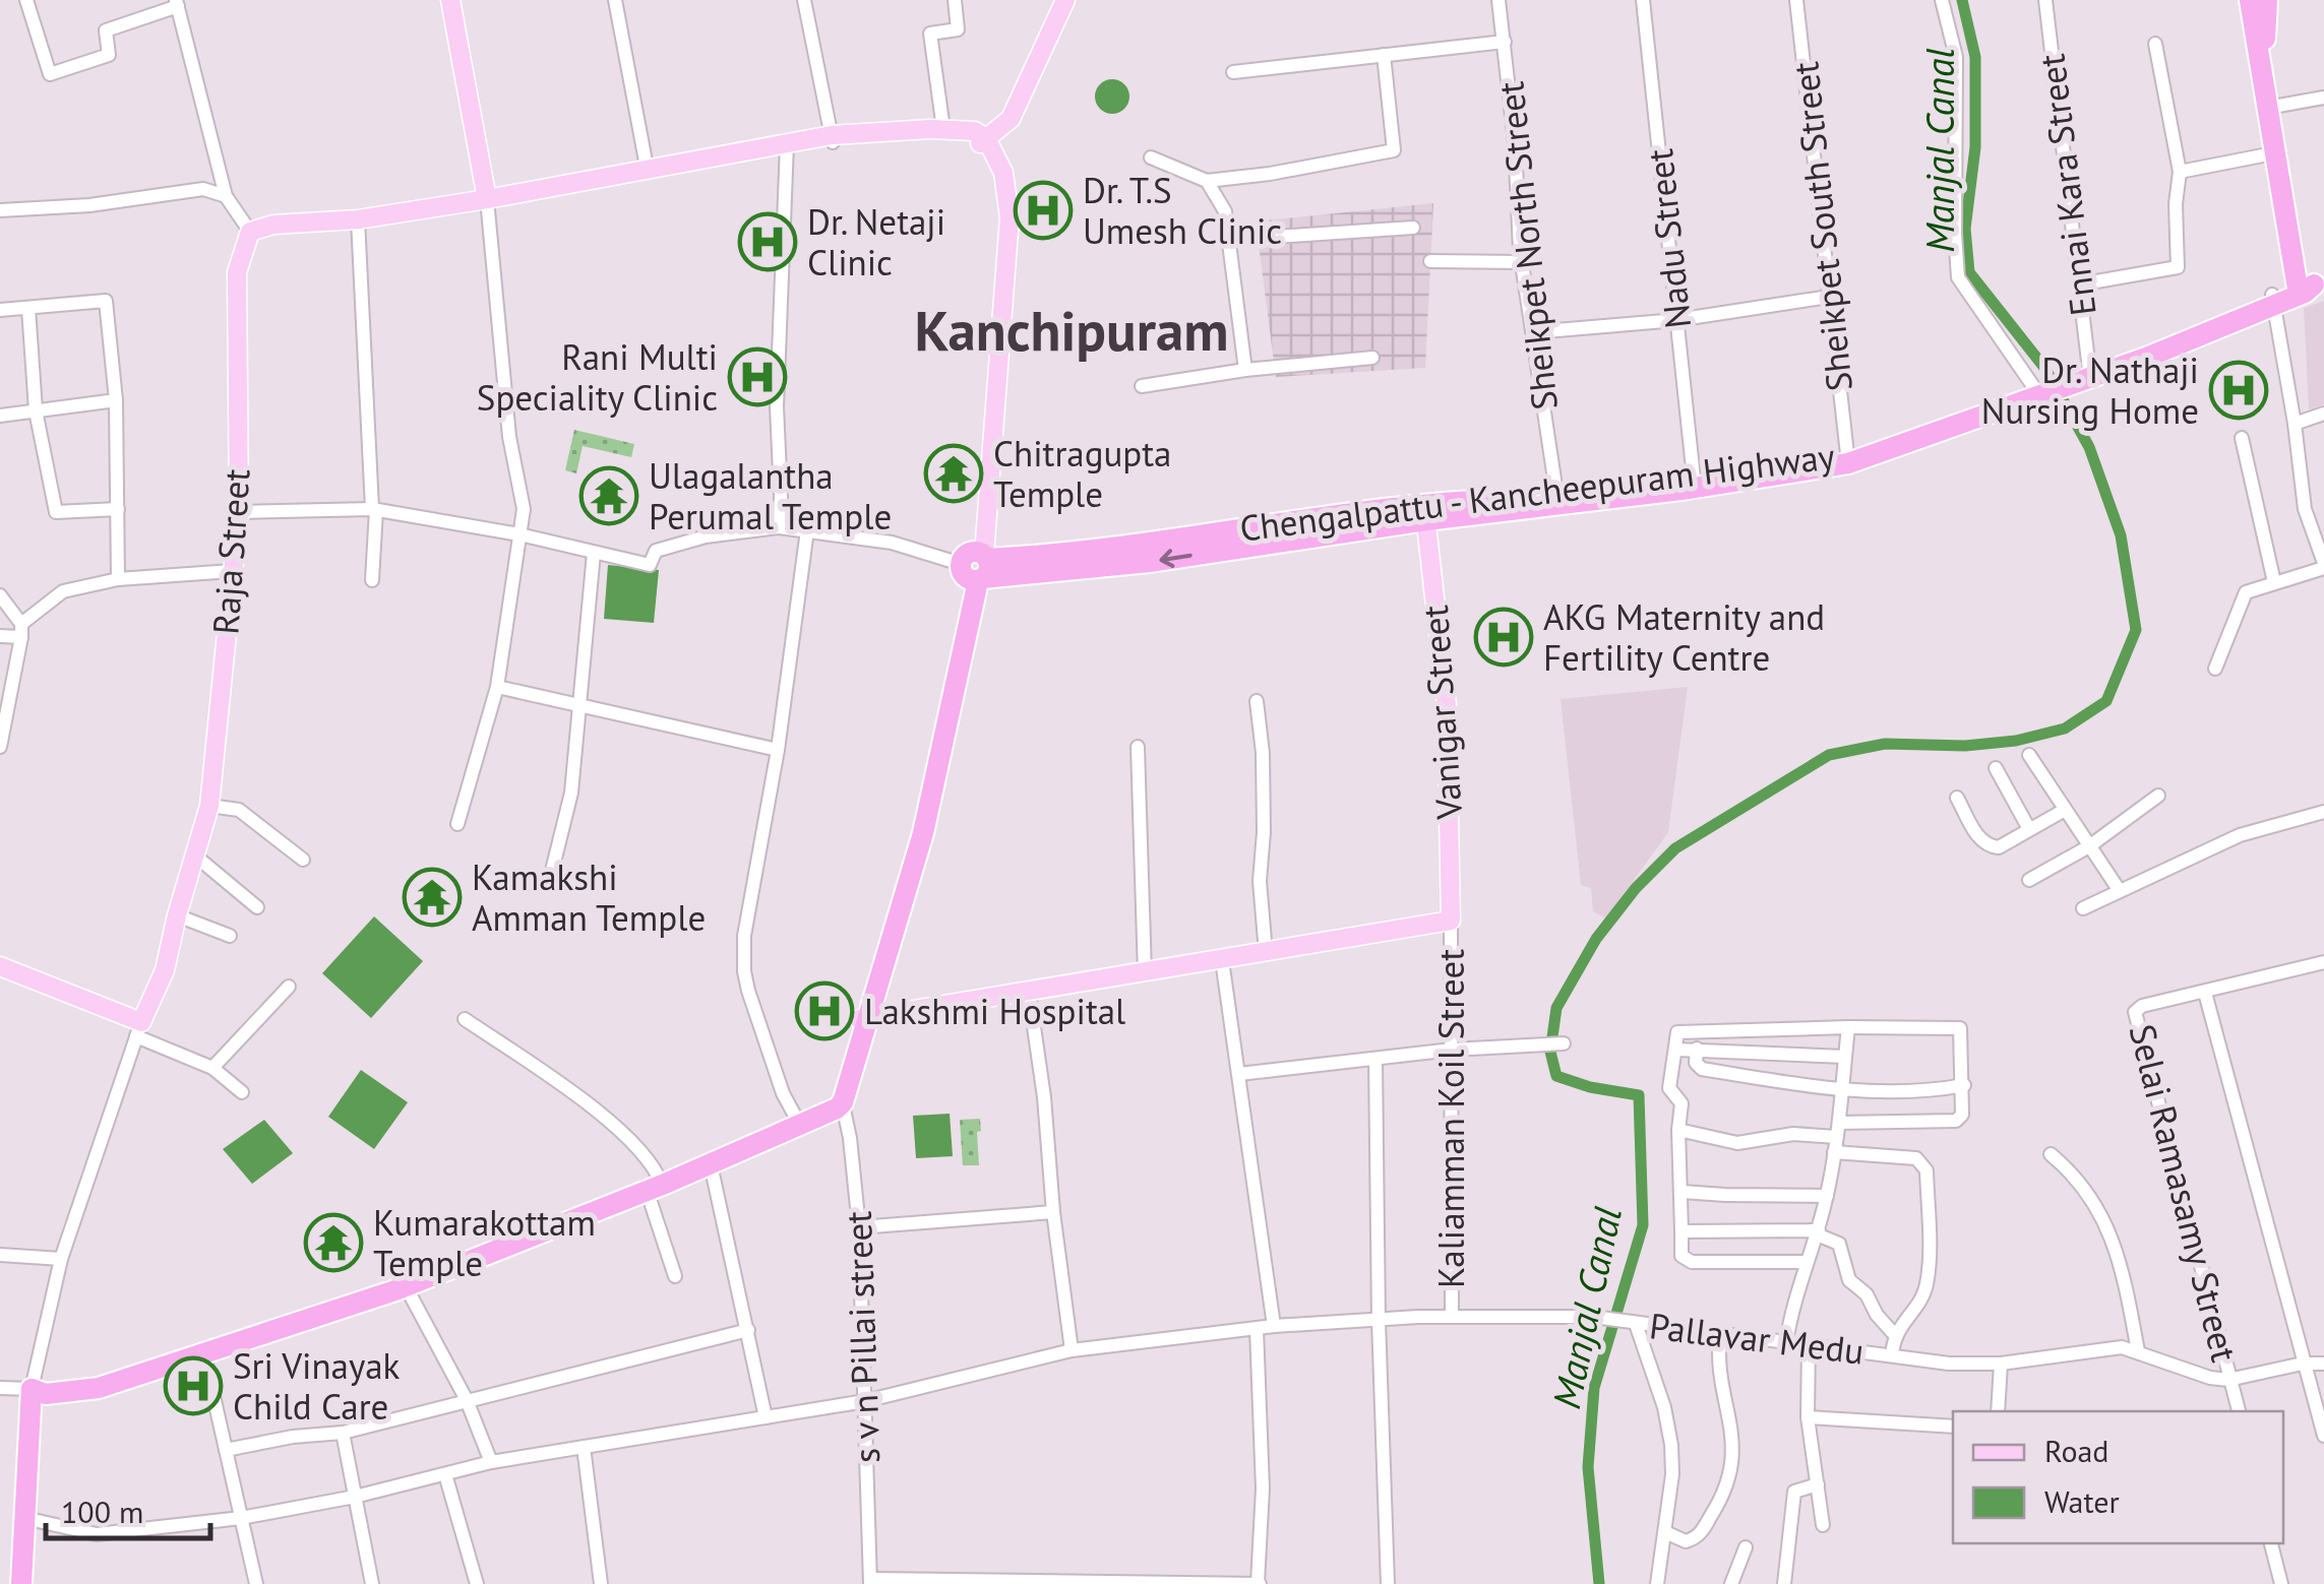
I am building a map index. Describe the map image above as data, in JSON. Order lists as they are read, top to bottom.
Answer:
{
  "streets": {
    "highway": ["Chengalpattu - Kancheepuram Highway"],
    "main road": ["Raja Street", "Vanigar Street"],
    "street": [
      "Ennai Kara Street",
      "Sheikpet South Street",
      "Nadu Street",
      "Sheikpet North Street",
      "Kaliamman Koil Street",
      "Selai Ramasamy Street",
      "s v n Pillai street",
      "Pallavar Medu"
    ]
  },
  "crossings": [
    ["Nadu Street", "Chengalpattu - Kancheepuram Highway"],
    ["Sheikpet North Street", "Chengalpattu - Kancheepuram Highway"],
    ["Chengalpattu - Kancheepuram Highway", "Vanigar Street"],
    ["Vanigar Street", "Kaliamman Koil Street"],
    ["Kaliamman Koil Street", "Pallavar Medu"],
    ["Selai Ramasamy Street", "Pallavar Medu"],
    ["s v n Pillai street", "Pallavar Medu"]
  ],
  "districts": ["Kanchipuram"],
  "water": ["Manjal Canal"],
  "places": {
    "hospital": [
      "Dr. T.S Umesh Clinic",
      "Dr. Netaji Clinic",
      "Rani Multi Speciality Clinic",
      "Dr. Nathaji Nursing Home",
      "AKG Maternity and Fertility Centre",
      "Lakshmi Hospital",
      "Sri Vinayak Child Care"
    ],
    "temple": [
      "Chitragupta Temple",
      "Ulagalantha Perumal Temple",
      "Kamakshi Amman Temple",
      "Kumarakottam Temple"
    ]
  },
  "legend": ["Road", "Water"],
  "scale_bar": "100 m"
}
